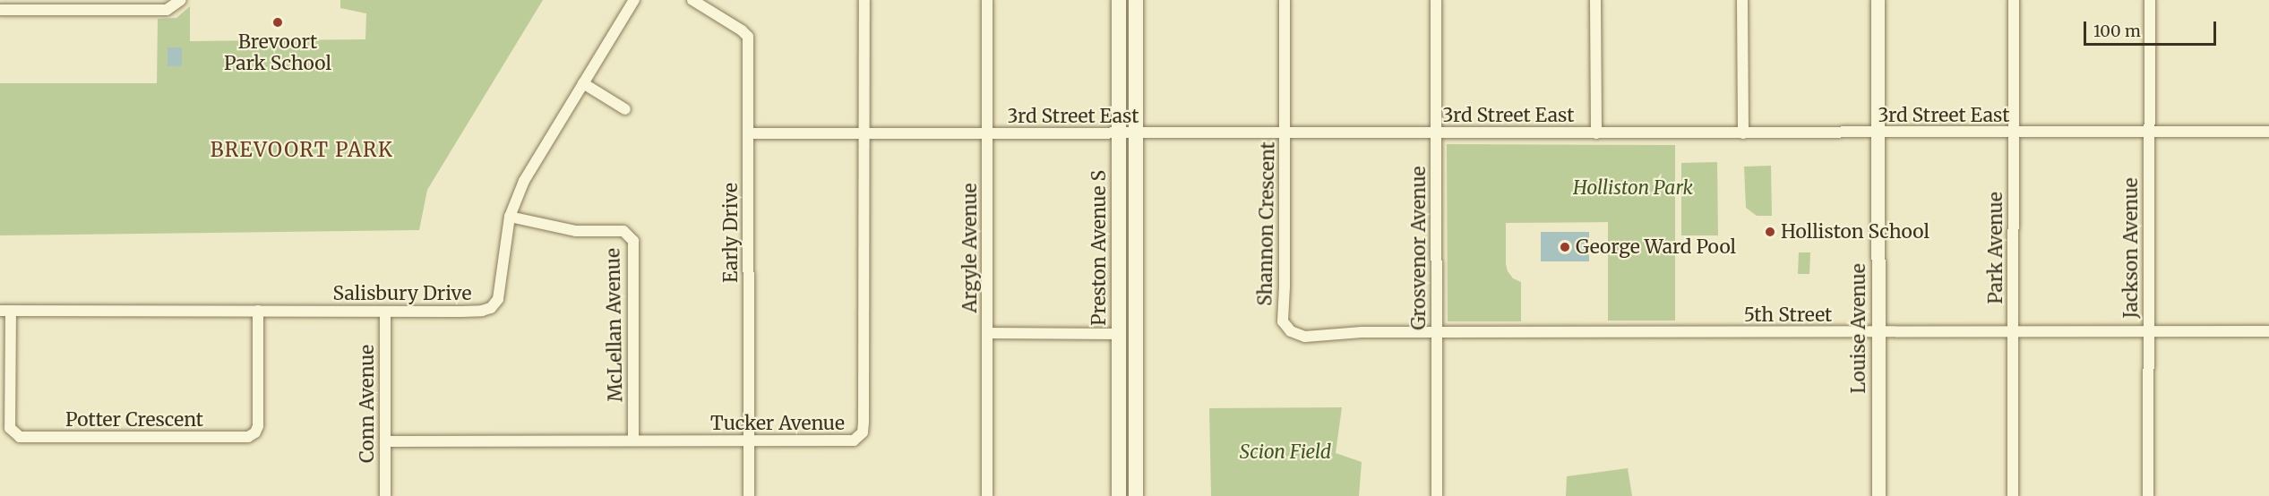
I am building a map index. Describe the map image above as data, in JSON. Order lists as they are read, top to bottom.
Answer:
{
  "streets": {
    "main road": ["Preston Avenue S"],
    "street": [
      "3rd Street East",
      "Shannon Crescent",
      "Early Drive",
      "Argyle Avenue",
      "Grosvenor Avenue",
      "Park Avenue",
      "Jackson Avenue",
      "Salisbury Drive",
      "5th Street",
      "McLellan Avenue",
      "Louise Avenue",
      "Conn Avenue",
      "Potter Crescent",
      "Tucker Avenue"
    ]
  },
  "crossings": [
    ["3rd Street East", "Shannon Crescent"],
    ["3rd Street East", "Early Drive"],
    ["3rd Street East", "Argyle Avenue"],
    ["3rd Street East", "Preston Avenue S"],
    ["3rd Street East", "Grosvenor Avenue"],
    ["3rd Street East", "Park Avenue"],
    ["3rd Street East", "Jackson Avenue"],
    ["3rd Street East", "Louise Avenue"],
    ["3rd Street East", "Tucker Avenue"],
    ["Shannon Crescent", "Grosvenor Avenue"],
    ["Shannon Crescent", "5th Street"],
    ["Early Drive", "Tucker Avenue"],
    ["Grosvenor Avenue", "5th Street"],
    ["Park Avenue", "5th Street"],
    ["Jackson Avenue", "5th Street"],
    ["Salisbury Drive", "McLellan Avenue"],
    ["Salisbury Drive", "Conn Avenue"],
    ["Salisbury Drive", "Potter Crescent"],
    ["5th Street", "Louise Avenue"],
    ["McLellan Avenue", "Tucker Avenue"],
    ["Conn Avenue", "Tucker Avenue"]
  ],
  "districts": ["BREVOORT PARK"],
  "parks": ["Holliston Park", "Scion Field"],
  "places": ["Brevoort Park School", "Holliston School", "George Ward Pool"],
  "scale_bar": "100 m"
}
